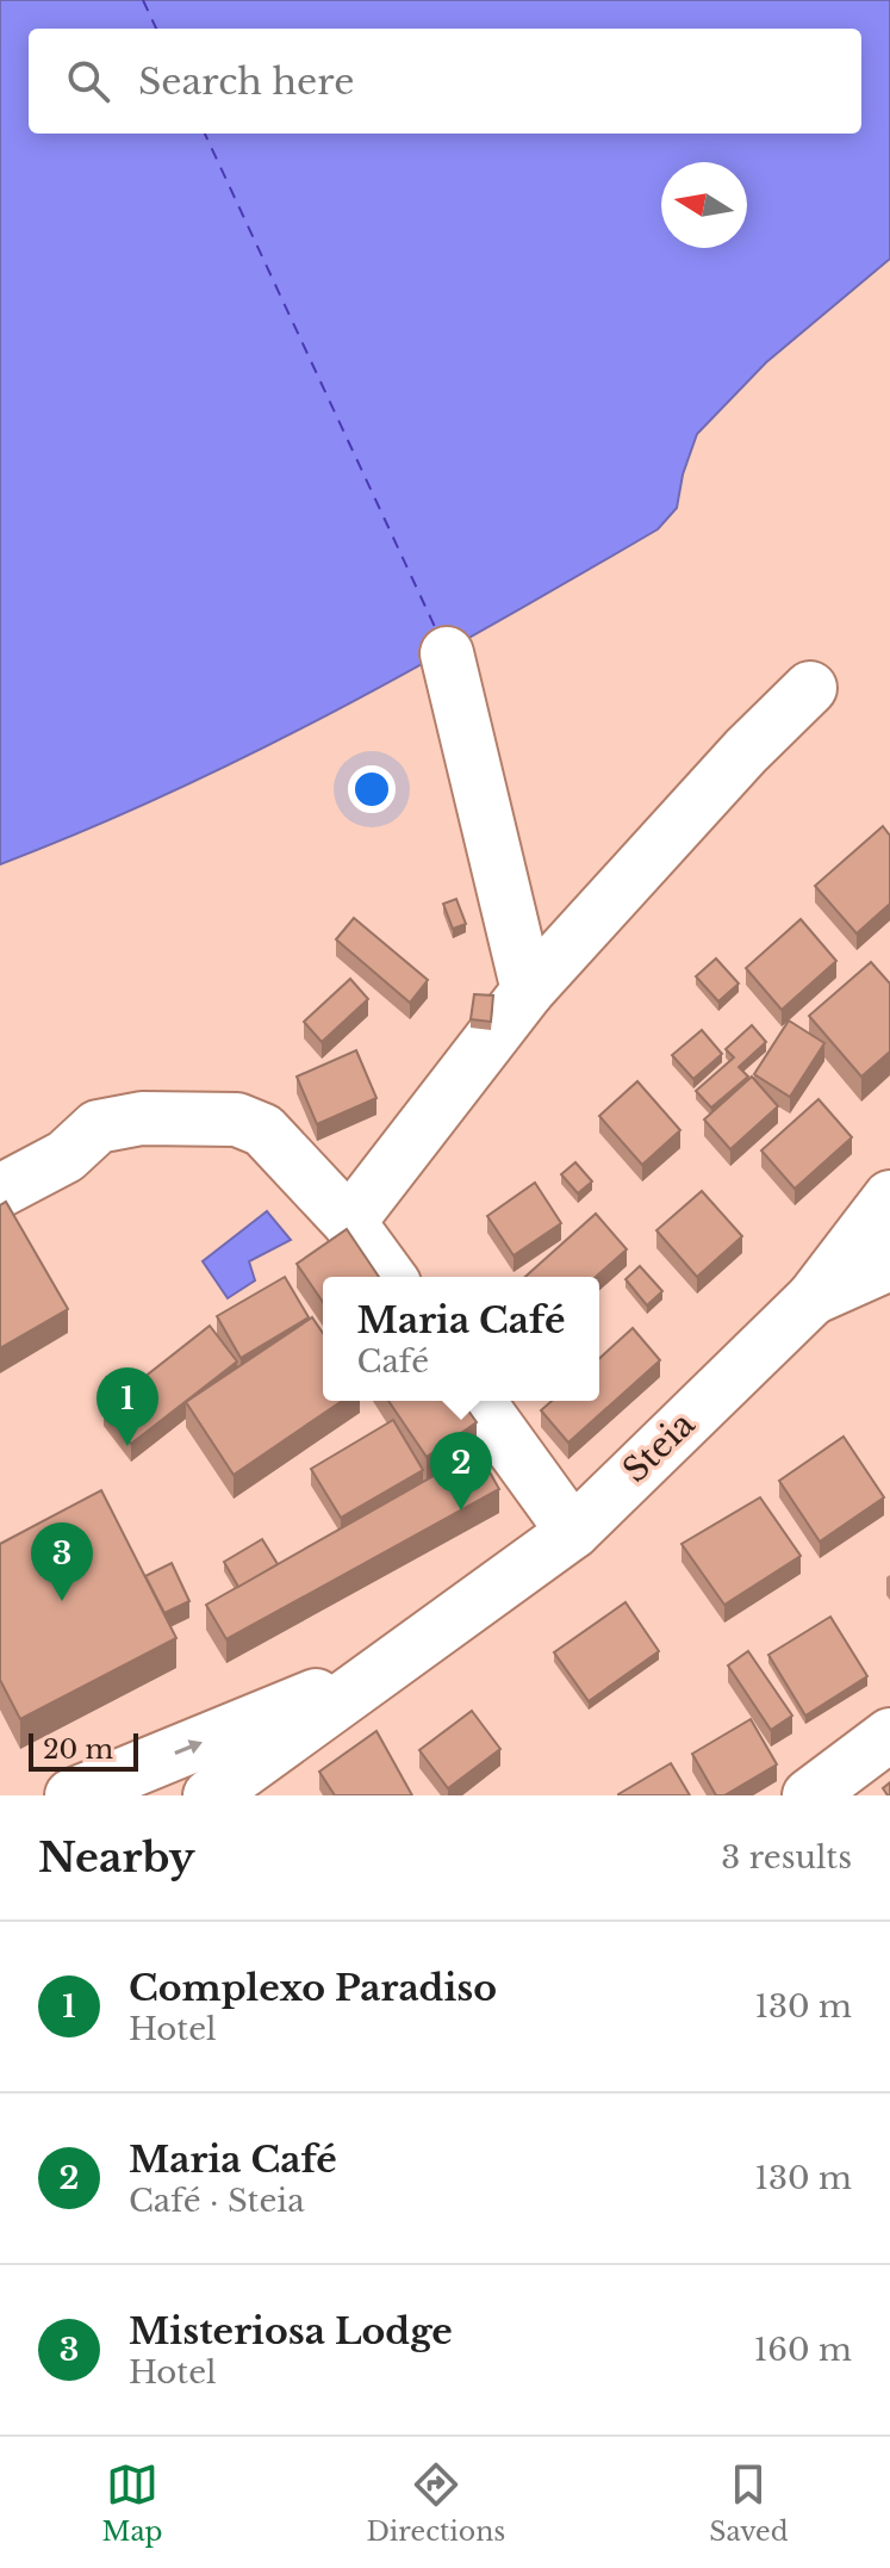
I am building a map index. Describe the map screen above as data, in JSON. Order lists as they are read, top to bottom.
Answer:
{
  "streets": {
    "street": ["Steia"]
  },
  "scale_bar": "20 m",
  "north": "left",
  "page": {
    "search": "Search here",
    "popup": ["Maria Café", "Café"],
    "pins": ["1", "2", "3"],
    "scale": "20 m",
    "heading": ["Nearby", "3 results"],
    "list": [
      {
        "mark": "1",
        "name": "Complexo Paradiso",
        "note": "Hotel",
        "value": "130 m"
      },
      {
        "mark": "2",
        "name": "Maria Café",
        "note": "Café · Steia",
        "value": "130 m"
      },
      {
        "mark": "3",
        "name": "Misteriosa Lodge",
        "note": "Hotel",
        "value": "160 m"
      }
    ],
    "nav": ["Map", "Directions", "Saved"]
  }
}
